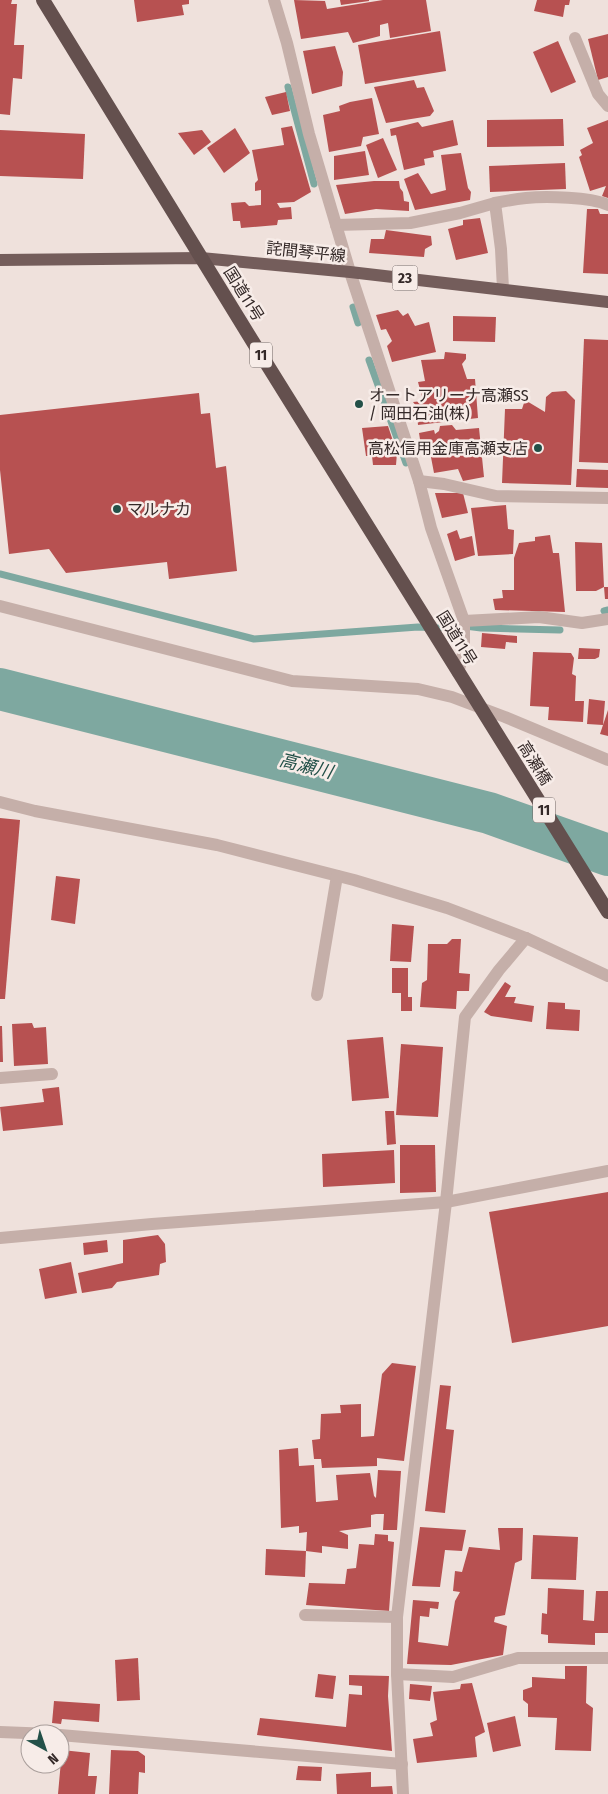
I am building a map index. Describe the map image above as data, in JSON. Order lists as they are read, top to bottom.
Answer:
{
  "streets": {
    "highway": ["国道11号", "11", "高瀬橋"],
    "main road": ["詫間琴平線", "23"]
  },
  "crossings": [
    ["詫間琴平線", "国道11号"],
    ["国道11号", "高瀬橋"]
  ],
  "water": ["高瀬川"],
  "places": ["オートアリーナ高瀬SS / 岡田石油(株)", "高松信用金庫高瀬支店", "マルナカ"],
  "north": "bottom right"
}
